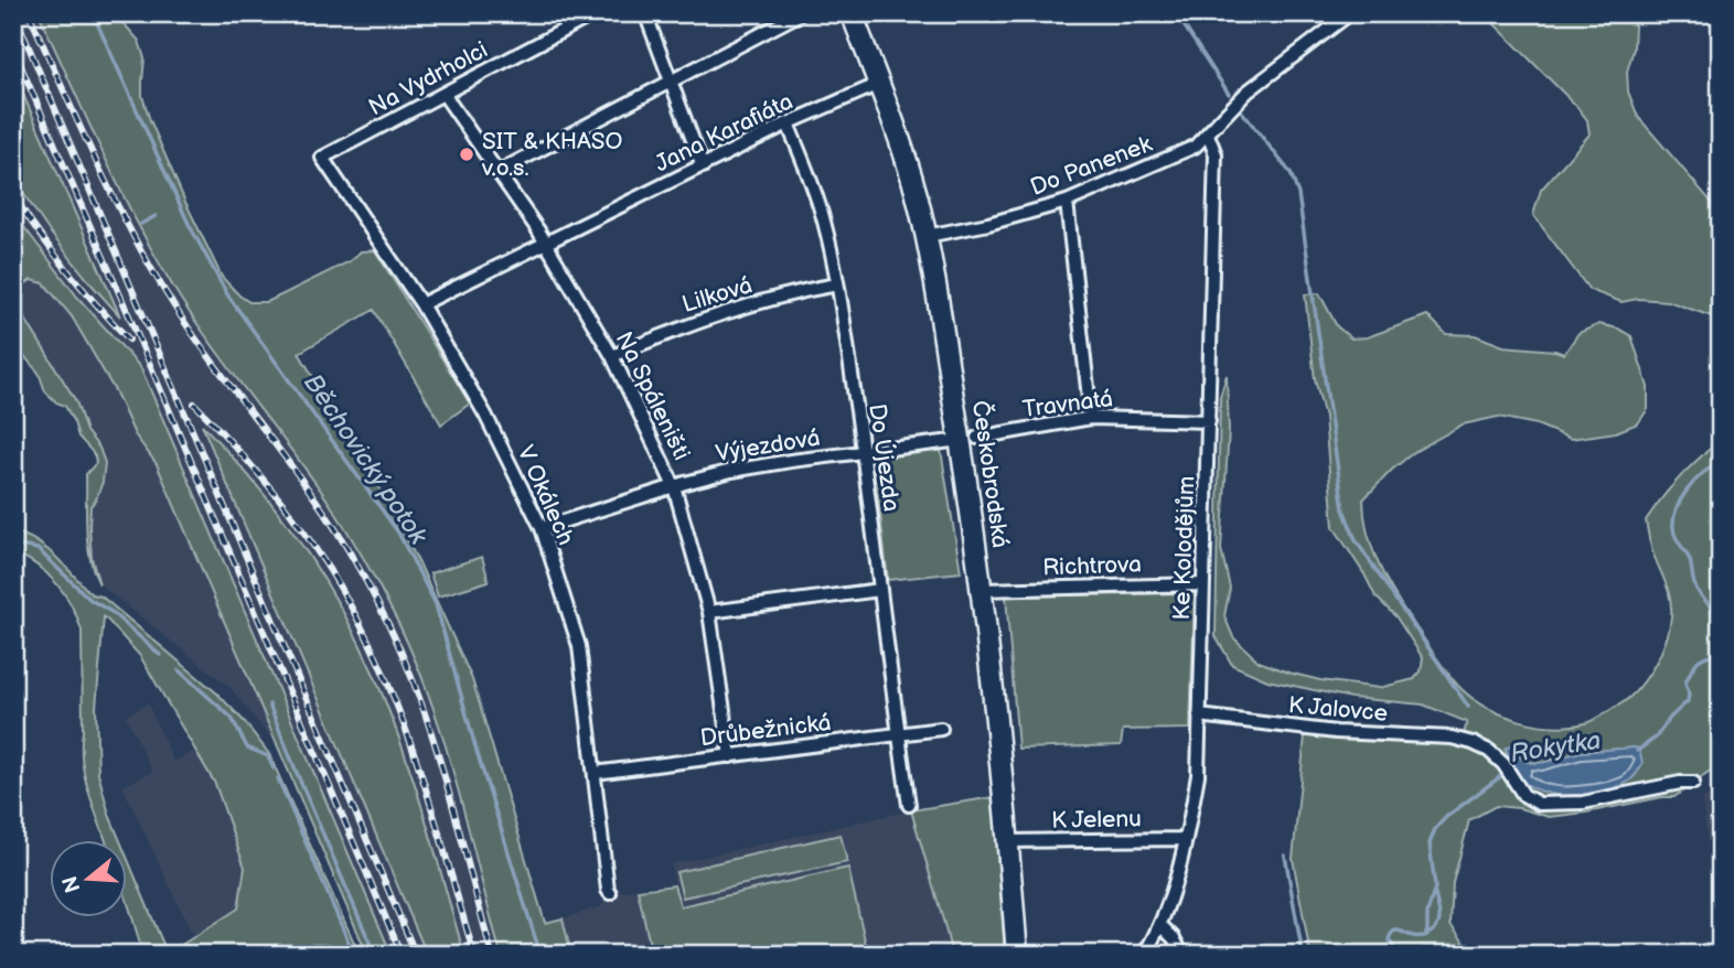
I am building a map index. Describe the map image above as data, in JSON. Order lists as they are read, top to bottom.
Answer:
{
  "streets": {
    "main road": ["Českobrodská"],
    "street": [
      "Na Vydrholci",
      "Jana Karafiáta",
      "Do Panenek",
      "Lilková",
      "Na Spáleništi",
      "Travnatá",
      "Výjezdová",
      "Do Újezda",
      "V Okálech",
      "Ke Kolodějům",
      "Richtrova",
      "K Jalovce",
      "Drůbežnická",
      "K Jelenu"
    ]
  },
  "crossings": [
    ["Na Vydrholci", "Na Spáleništi"],
    ["Na Vydrholci", "V Okálech"],
    ["Jana Karafiáta", "Na Spáleništi"],
    ["Jana Karafiáta", "Do Újezda"],
    ["Jana Karafiáta", "Českobrodská"],
    ["Jana Karafiáta", "V Okálech"],
    ["Do Panenek", "Českobrodská"],
    ["Do Panenek", "Ke Kolodějům"],
    ["Lilková", "Na Spáleništi"],
    ["Lilková", "Do Újezda"],
    ["Na Spáleništi", "Výjezdová"],
    ["Na Spáleništi", "Drůbežnická"],
    ["Travnatá", "Výjezdová"],
    ["Travnatá", "Českobrodská"],
    ["Travnatá", "Ke Kolodějům"],
    ["Výjezdová", "Do Újezda"],
    ["Výjezdová", "Českobrodská"],
    ["Výjezdová", "V Okálech"],
    ["Do Újezda", "Drůbežnická"],
    ["Českobrodská", "Richtrova"],
    ["Českobrodská", "K Jelenu"],
    ["V Okálech", "Drůbežnická"],
    ["Ke Kolodějům", "Richtrova"],
    ["Ke Kolodějům", "K Jalovce"],
    ["Ke Kolodějům", "K Jelenu"]
  ],
  "water": ["Běchovický potok", "Rokytka"],
  "places": ["SIT & KHASO v.o.s."],
  "north": "left"
}
